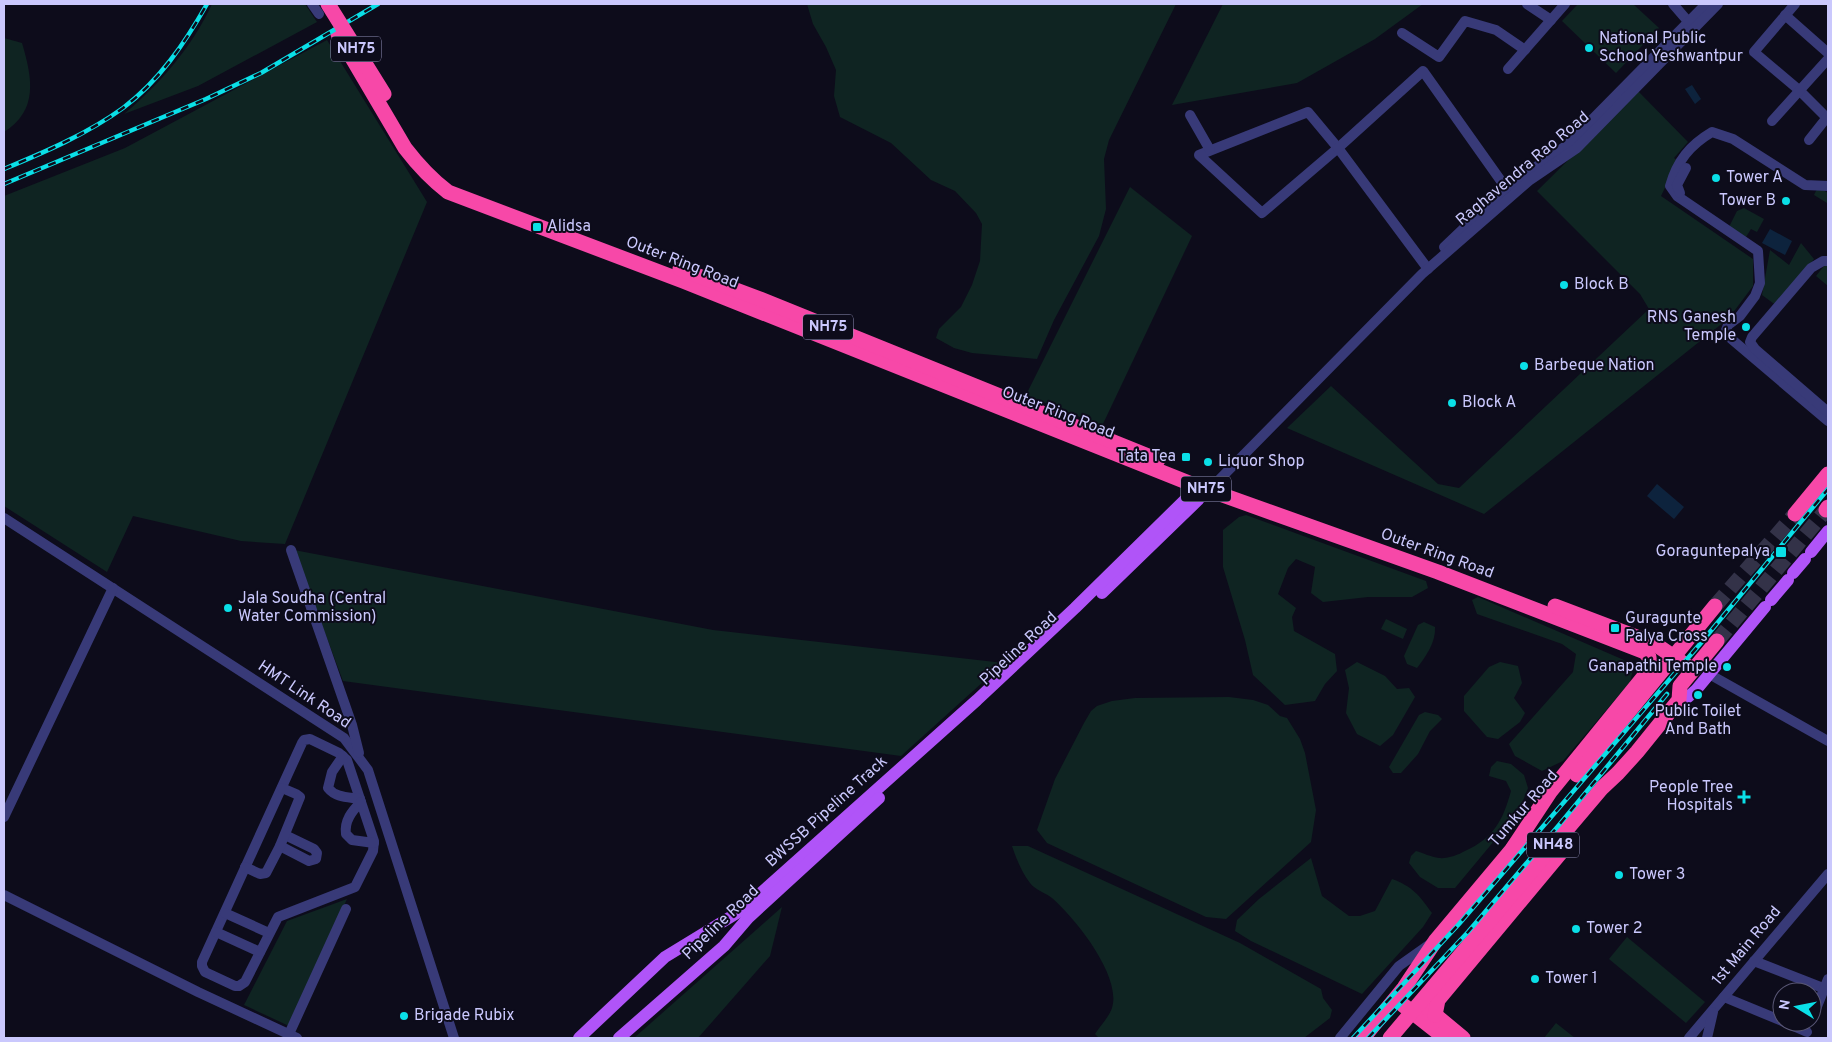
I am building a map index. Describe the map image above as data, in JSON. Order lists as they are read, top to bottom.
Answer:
{
  "streets": {
    "highway": [
      "NH75",
      "Outer Ring Road",
      "Tumkur Road",
      "NH48"
    ],
    "main road": ["Pipeline Road", "BWSSB Pipeline Track"],
    "street": ["Raghavendra Rao Road", "HMT Link Road", "1st Main Road"]
  },
  "crossings": [
    ["Raghavendra Rao Road", "Outer Ring Road"],
    ["Raghavendra Rao Road", "Pipeline Road"],
    ["Outer Ring Road", "Pipeline Road"],
    ["Outer Ring Road", "Tumkur Road"],
    ["Outer Ring Road", "NH48"],
    ["Pipeline Road", "BWSSB Pipeline Track"]
  ],
  "places": {
    "other": [
      "National Public School Yeshwantpur",
      "Tower A",
      "Tower B",
      "Block B",
      "RNS Ganesh Temple",
      "Barbeque Nation",
      "Block A",
      "Liquor Shop",
      "Jala Soudha (Central Water Commission)",
      "Ganapathi Temple",
      "Public Toilet And Bath",
      "Tower 3",
      "Tower 2",
      "Tower 1",
      "Brigade Rubix"
    ],
    "transit": [
      "Alidsa",
      "Tata Tea",
      "Goraguntepalya",
      "Guragunte Palya Cross"
    ],
    "health": ["People Tree Hospitals"]
  },
  "north": "left"
}
